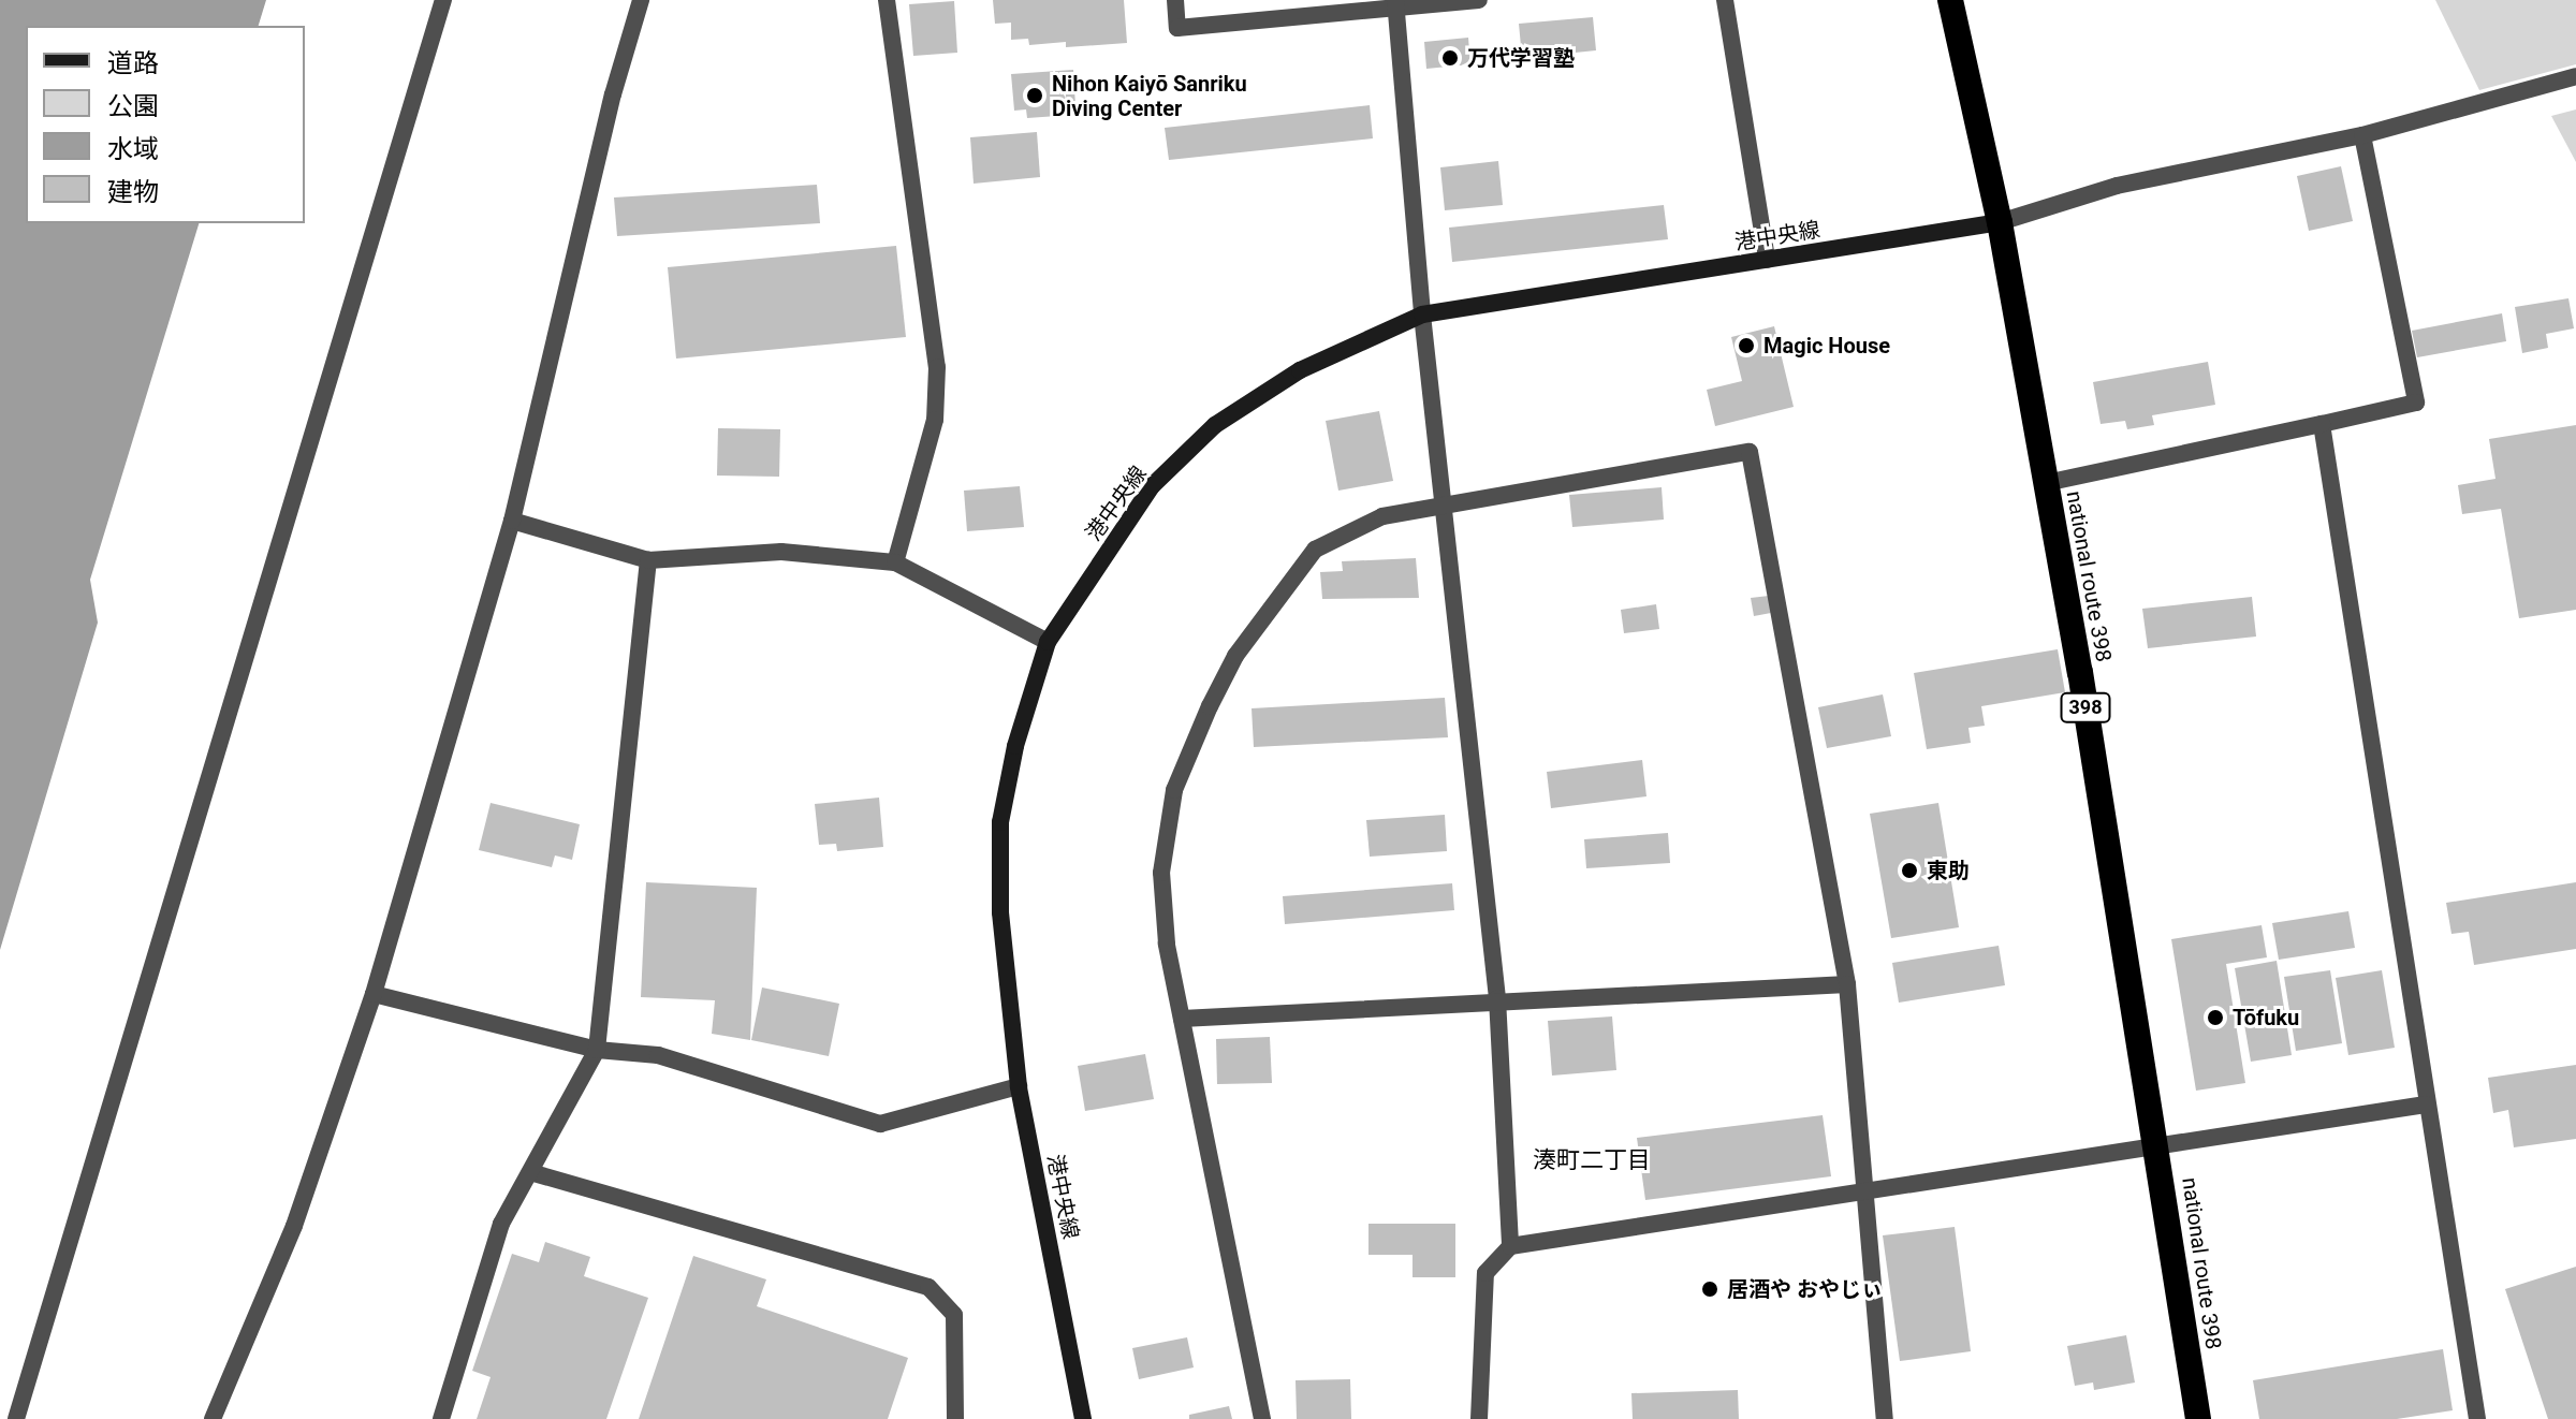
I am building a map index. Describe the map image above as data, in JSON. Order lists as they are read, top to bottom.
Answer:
{
  "streets": {
    "highway": ["national route 398", "398"],
    "street": ["港中央線"]
  },
  "crossings": [
    ["港中央線", "national route 398"]
  ],
  "districts": ["湊町二丁目"],
  "places": [
    "万代学習塾",
    "Nihon Kaiyō Sanriku Diving Center",
    "Magic House",
    "東助",
    "Tōfuku",
    "居酒や おやじぃ"
  ],
  "legend": [
    "道路",
    "公園",
    "水域",
    "建物"
  ]
}
